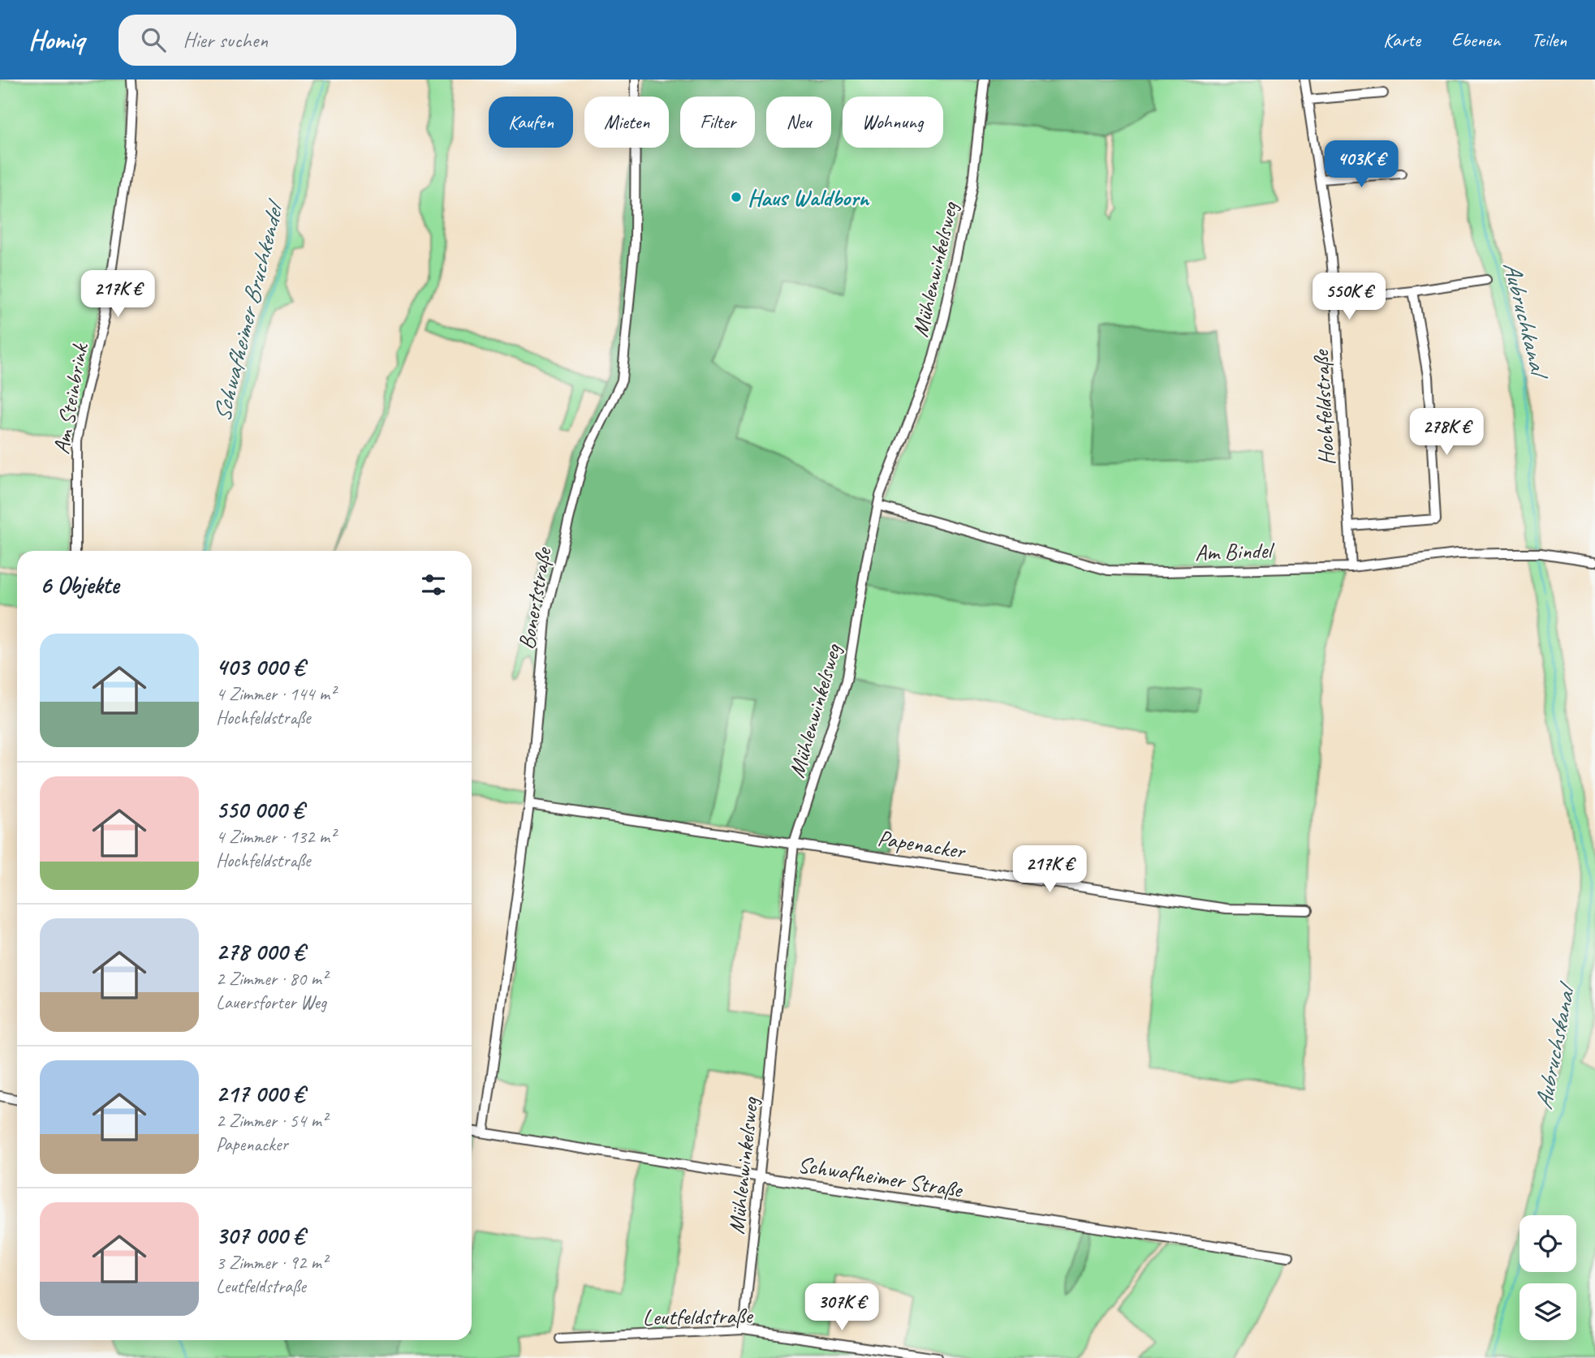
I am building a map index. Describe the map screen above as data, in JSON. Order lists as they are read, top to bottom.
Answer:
{
  "streets": {
    "street": [
      "Mühlenwinkelsweg",
      "Am Steinbrink",
      "Hochfeldstraße",
      "Am Bindel",
      "Bonertstraße",
      "Papenacker",
      "Schwafheimer Straße",
      "Leutfeldstraße"
    ]
  },
  "crossings": [
    ["Mühlenwinkelsweg", "Am Bindel"],
    ["Mühlenwinkelsweg", "Papenacker"],
    ["Mühlenwinkelsweg", "Schwafheimer Straße"],
    ["Mühlenwinkelsweg", "Leutfeldstraße"],
    ["Hochfeldstraße", "Am Bindel"],
    ["Bonertstraße", "Papenacker"],
    ["Bonertstraße", "Schwafheimer Straße"]
  ],
  "water": ["Schwafheimer Bruchkendel", "Aubruchkanal", "Aubruchskanal"],
  "places": ["Haus Waldborn"],
  "page": {
    "header": "Homiq",
    "search": "Hier suchen",
    "nav": ["Karte", "Ebenen", "Teilen"],
    "chip": [
      "Kaufen",
      "Mieten",
      "Filter",
      "Neu",
      "Wohnung"
    ],
    "price": [
      "403K €",
      "217K €",
      "550K €",
      "278K €",
      "217K €",
      "307K €"
    ],
    "heading": "6 Objekte",
    "list": [
      {
        "name": "403 000 €",
        "note": "4 Zimmer · 144 m² · Hochfeldstraße"
      },
      {
        "name": "550 000 €",
        "note": "4 Zimmer · 132 m² · Hochfeldstraße"
      },
      {
        "name": "278 000 €",
        "note": "2 Zimmer · 80 m² · Lauersforter Weg"
      },
      {
        "name": "217 000 €",
        "note": "2 Zimmer · 54 m² · Papenacker"
      },
      {
        "name": "307 000 €",
        "note": "3 Zimmer · 92 m² · Leutfeldstraße"
      }
    ]
  }
}
